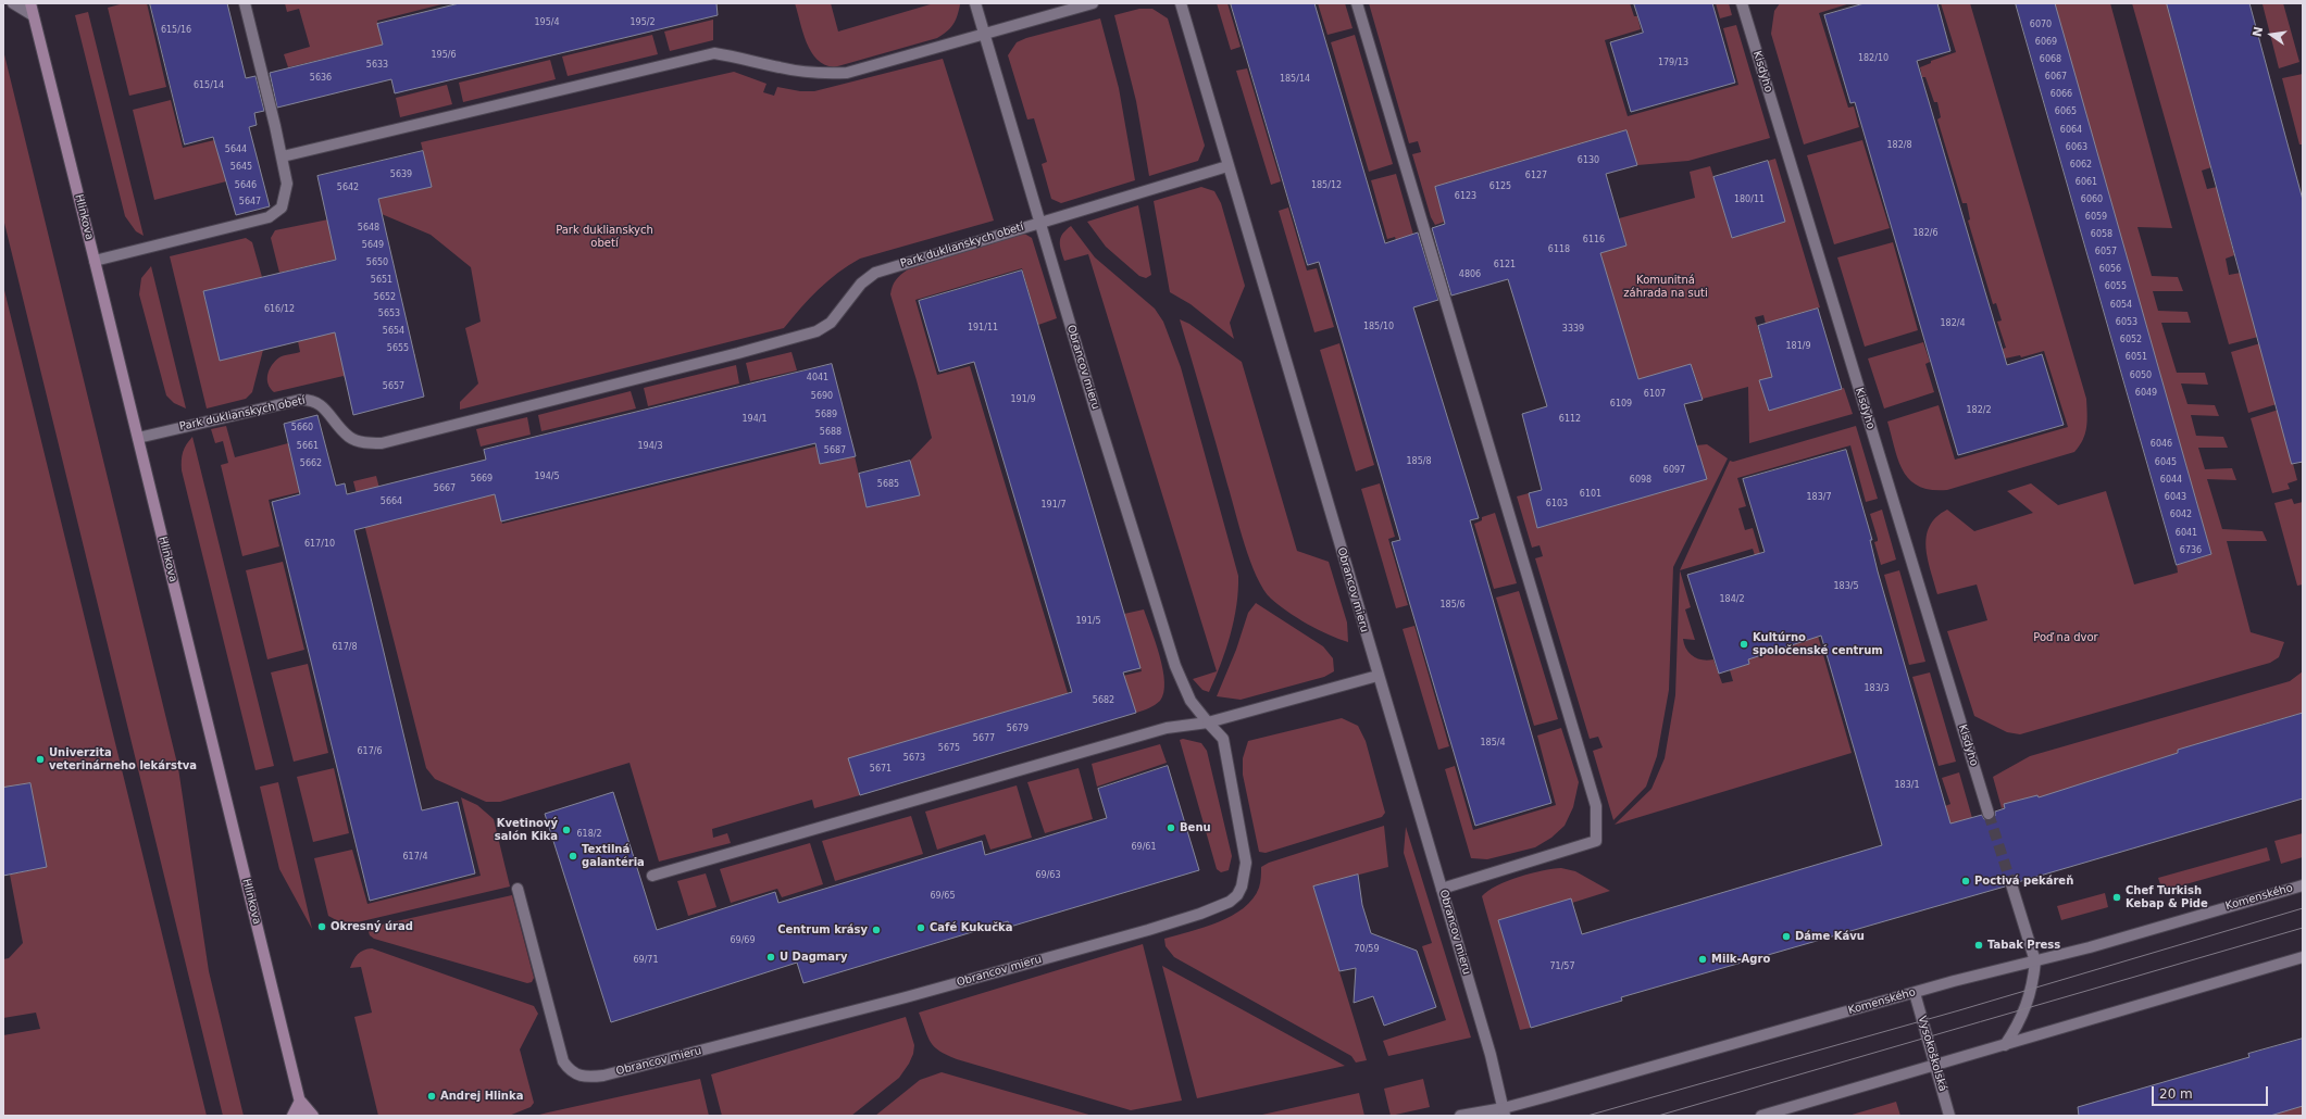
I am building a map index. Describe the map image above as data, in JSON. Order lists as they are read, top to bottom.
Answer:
{
  "streets": {
    "main road": ["Hlinkova"],
    "street": [
      "Kisdyho",
      "Park duklianskych obetí",
      "Obrancov mieru",
      "Komenského",
      "Vysokoškolská"
    ]
  },
  "crossings": [
    ["Hlinkova", "Park duklianskych obetí"],
    ["Park duklianskych obetí", "Obrancov mieru"],
    ["Obrancov mieru", "Komenského"],
    ["Komenského", "Vysokoškolská"]
  ],
  "parks": ["Park duklianskych obetí", "Komunitná záhrada na suti", "Poď na dvor"],
  "places": [
    "Kultúrno spoločenské centrum",
    "Univerzita veterinárneho lekárstva",
    "Benu",
    "Kvetinový salón Kika",
    "Textilná galantéria",
    "Poctivá pekáreň",
    "Chef Turkish Kebap & Pide",
    "Okresný úrad",
    "Café Kukučka",
    "Centrum krásy",
    "Dáme Kávu",
    "Tabak Press",
    "U Dagmary",
    "Milk-Agro",
    "Andrej Hlinka"
  ],
  "house_numbers": [
    "195/4",
    "195/2",
    "6070",
    "615/16",
    "6069",
    "195/6",
    "182/10",
    "6068",
    "179/13",
    "5633",
    "6067",
    "5636",
    "185/14",
    "615/14",
    "6066",
    "6065",
    "6064",
    "182/8",
    "6063",
    "5644",
    "6130",
    "6062",
    "5645",
    "5639",
    "6127",
    "6061",
    "5646",
    "185/12",
    "6125",
    "5642",
    "6123",
    "180/11",
    "6060",
    "5647",
    "6059",
    "5648",
    "182/6",
    "6058",
    "6116",
    "5649",
    "6118",
    "6057",
    "5650",
    "6121",
    "6056",
    "4806",
    "5651",
    "6055",
    "5652",
    "6054",
    "616/12",
    "5653",
    "6053",
    "182/4",
    "185/10",
    "191/11",
    "3339",
    "5654",
    "6052",
    "181/9",
    "5655",
    "6051",
    "6050",
    "4041",
    "5657",
    "6049",
    "6107",
    "5690",
    "191/9",
    "6109",
    "182/2",
    "5689",
    "194/1",
    "6112",
    "5660",
    "5688",
    "6046",
    "5661",
    "194/3",
    "5687",
    "185/8",
    "6045",
    "5662",
    "6097",
    "194/5",
    "5669",
    "6098",
    "6044",
    "5685",
    "5667",
    "6101",
    "183/7",
    "6043",
    "5664",
    "6103",
    "191/7",
    "6042",
    "6041",
    "617/10",
    "6736",
    "183/5",
    "184/2",
    "185/6",
    "191/5",
    "617/8",
    "183/3",
    "5682",
    "5679",
    "5677",
    "185/4",
    "5675",
    "617/6",
    "5673",
    "5671",
    "183/1",
    "618/2",
    "69/61",
    "617/4",
    "69/63",
    "69/65",
    "69/69",
    "70/59",
    "69/71",
    "71/57"
  ],
  "scale_bar": "20 m",
  "north": "left"
}
